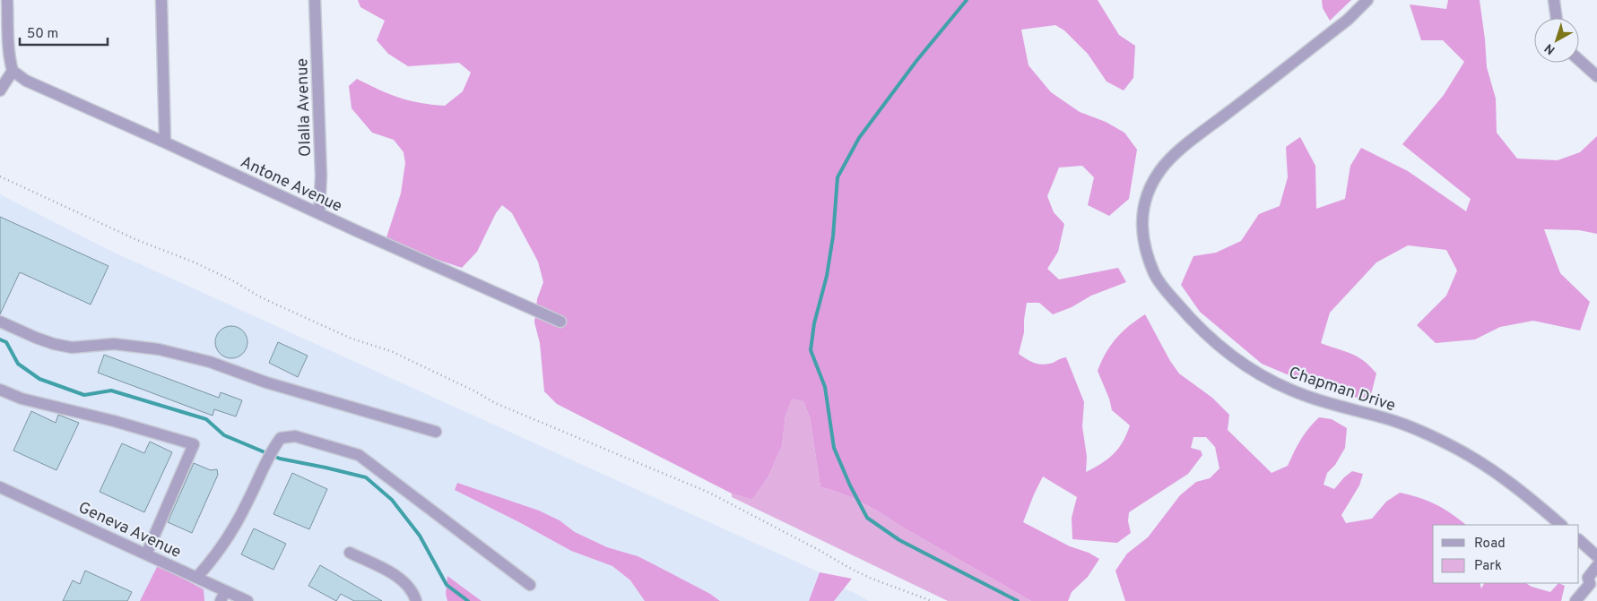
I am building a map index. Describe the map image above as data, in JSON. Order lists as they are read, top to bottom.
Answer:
{
  "streets": {
    "street": [
      "Olalla Avenue",
      "Antone Avenue",
      "Chapman Drive",
      "Geneva Avenue"
    ]
  },
  "crossings": [
    ["Olalla Avenue", "Antone Avenue"]
  ],
  "legend": ["Road", "Park"],
  "scale_bar": "50 m",
  "north": "bottom left"
}
